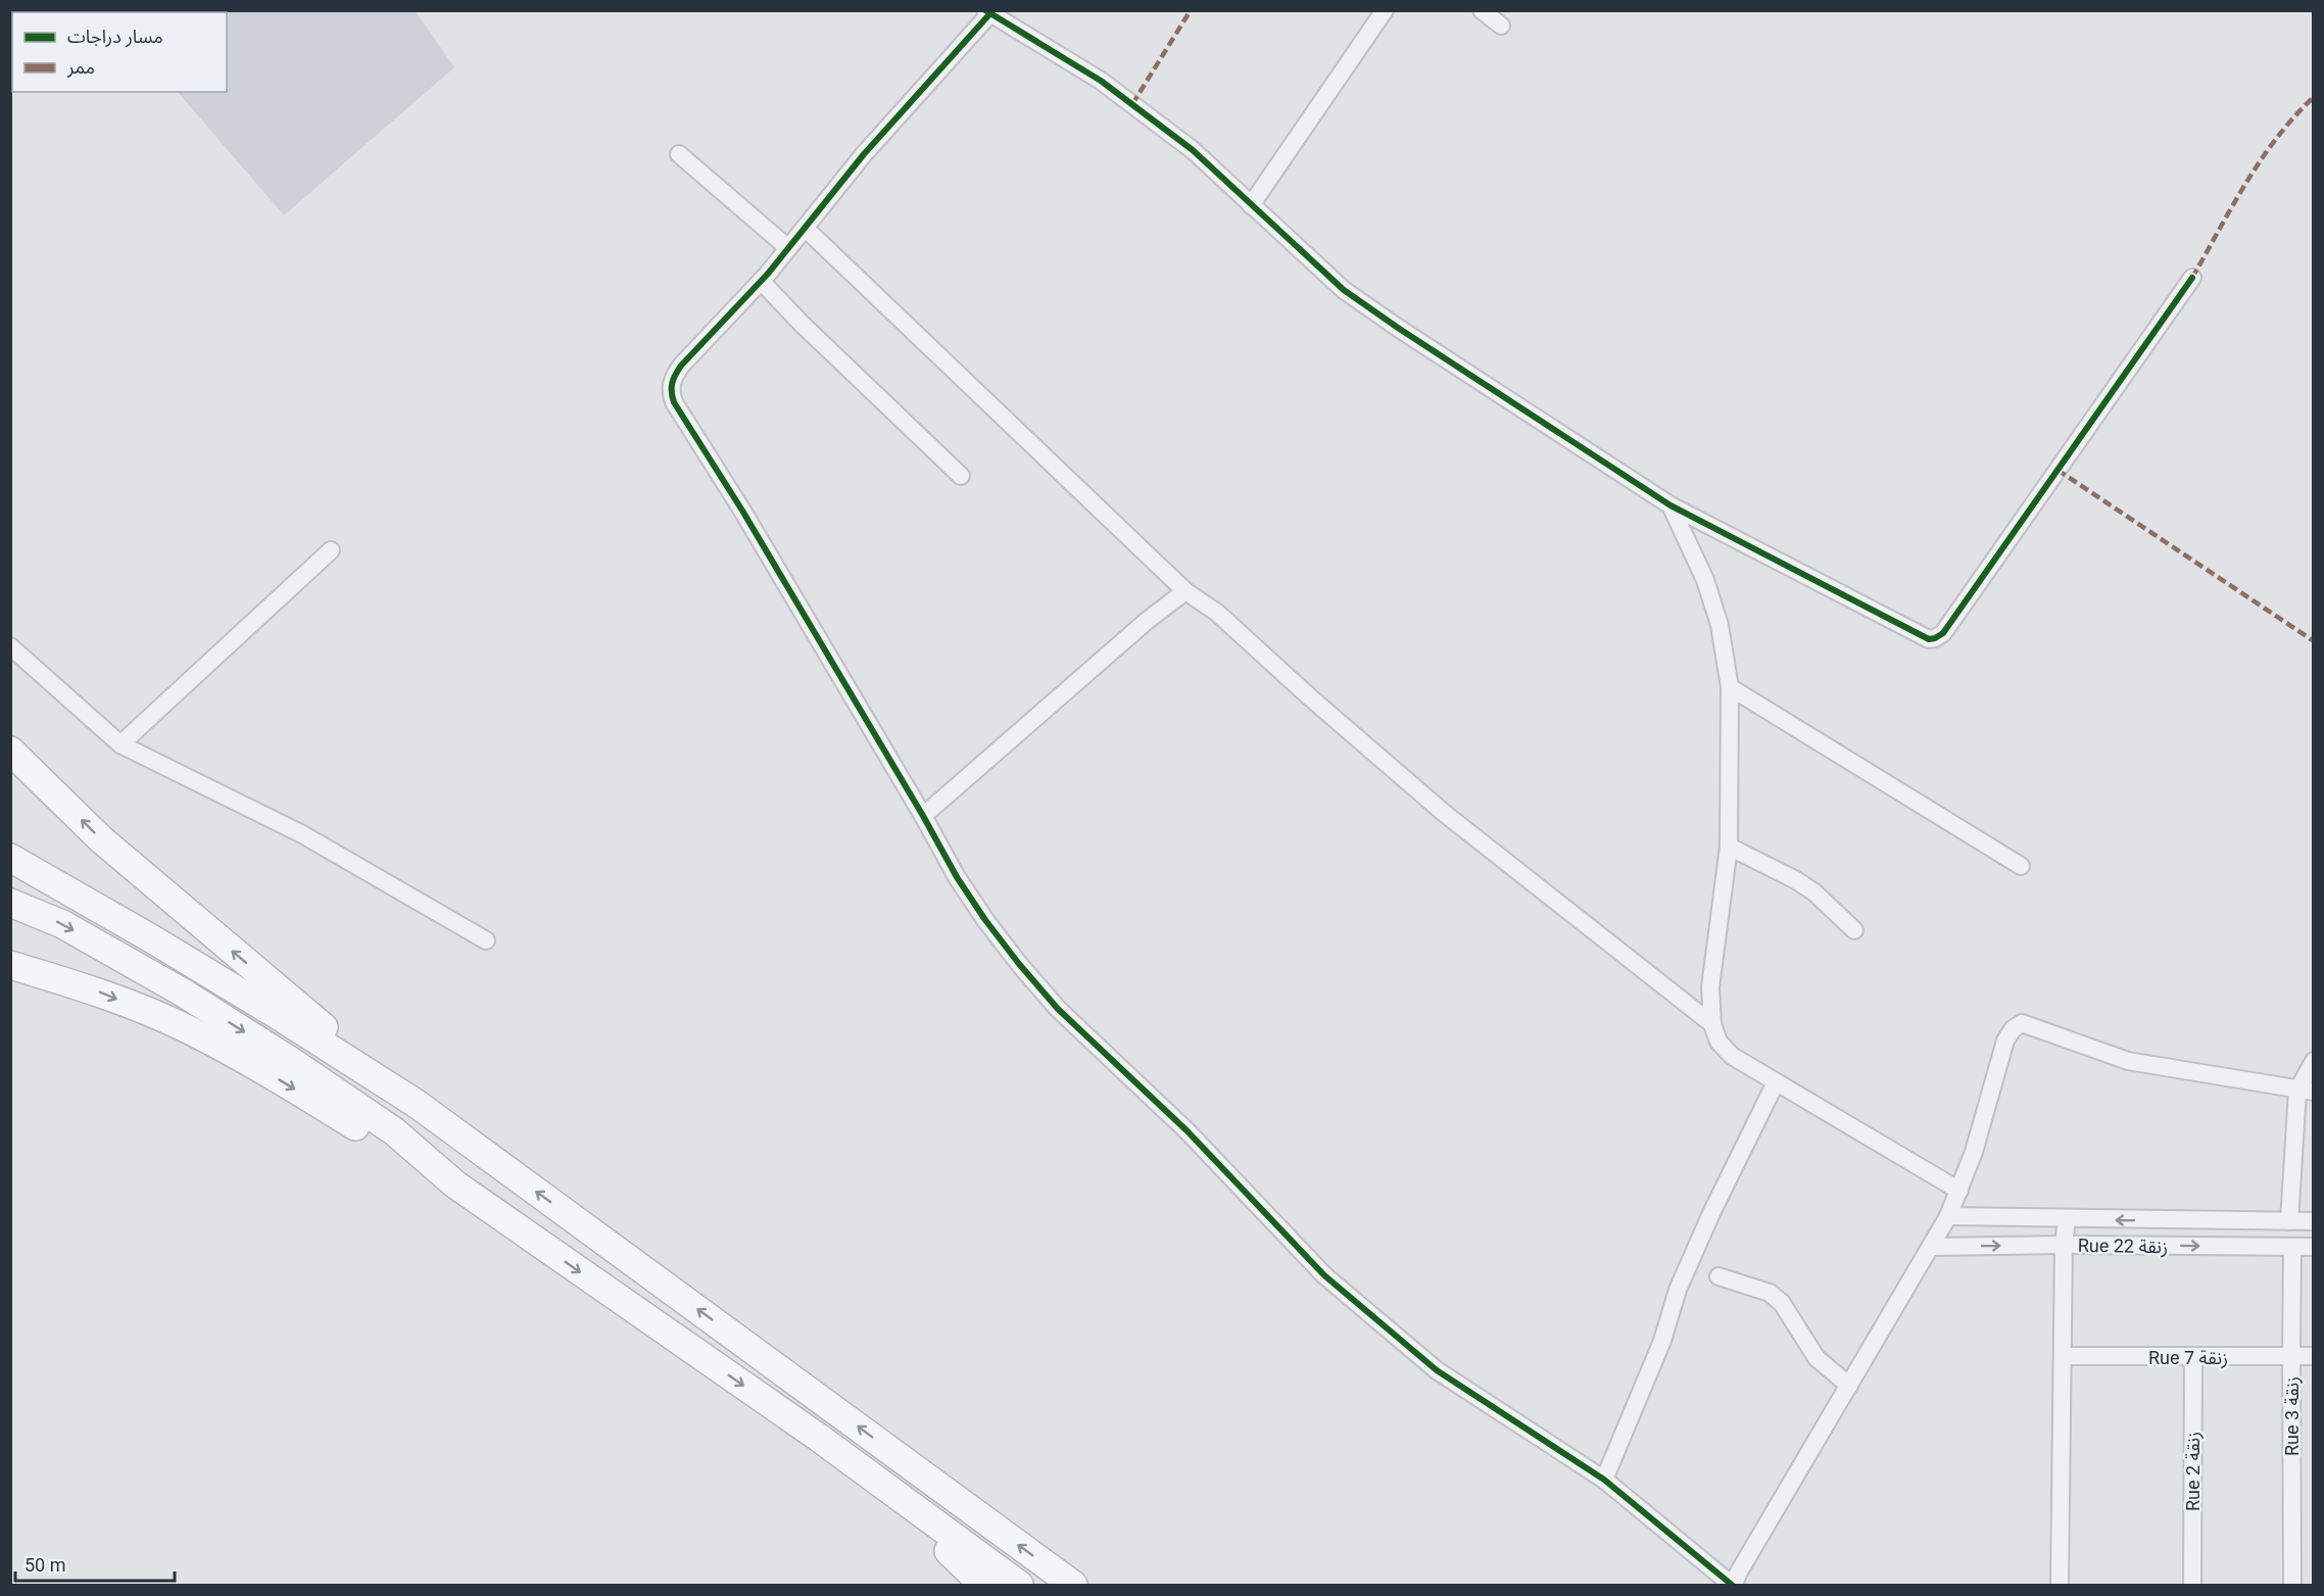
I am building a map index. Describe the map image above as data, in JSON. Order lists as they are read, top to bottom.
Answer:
{
  "streets": {
    "street": [
      "Rue 22 زنقة",
      "Rue 7 زنقة",
      "Rue 3 زنقة",
      "Rue 2 زنقة"
    ]
  },
  "crossings": [
    ["Rue 22 زنقة", "Rue 3 زنقة"],
    ["Rue 7 زنقة", "Rue 3 زنقة"],
    ["Rue 7 زنقة", "Rue 2 زنقة"]
  ],
  "legend": ["مسار دراجات", "ممر"],
  "scale_bar": "50 m"
}
